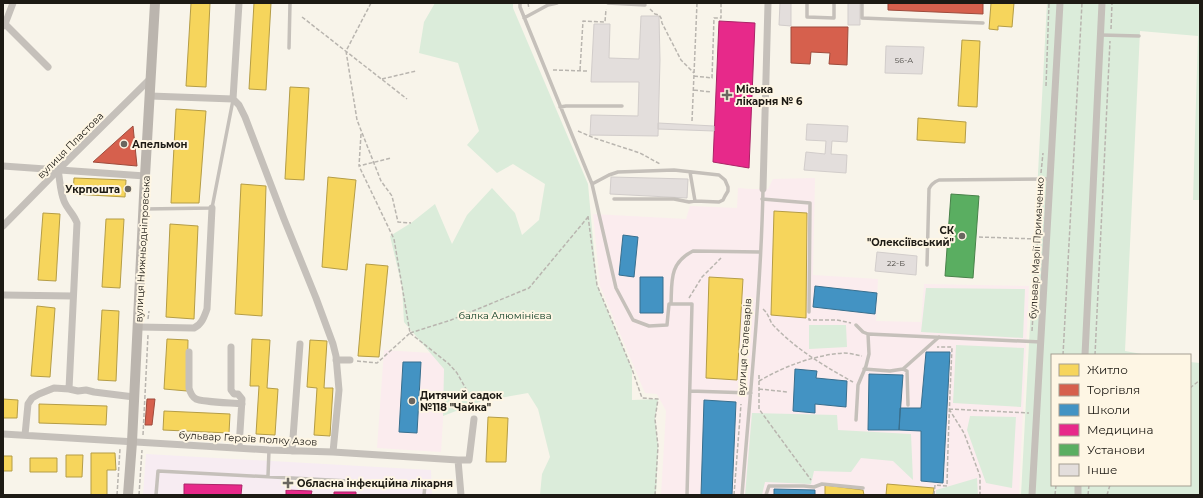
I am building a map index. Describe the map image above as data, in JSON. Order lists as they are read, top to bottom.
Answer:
{
  "streets": {
    "street": [
      "вулиця Пластова",
      "бульвар Марії Примаченко",
      "вулиця Нижньодніпровська",
      "бульвар Героїв полку Азов"
    ],
    "lane": ["вулиця Сталеварів"]
  },
  "crossings": [
    ["вулиця Пластова", "вулиця Нижньодніпровська"],
    ["вулиця Нижньодніпровська", "бульвар Героїв полку Азов"]
  ],
  "parks": ["балка Алюмінієва"],
  "places": {
    "health": ["Мiська лiкарня № 6", "Обласна інфекційна лікарня"],
    "other": [
      "Апельмон",
      "Укрпошта",
      "СК \"Олексіївський\"",
      "Дитячий садок №118 \"Чайка\""
    ]
  },
  "house_numbers": ["56-А", "22-Б"],
  "legend": [
    "Житло",
    "Торгівля",
    "Школи",
    "Медицина",
    "Установи",
    "Інше"
  ]
}
